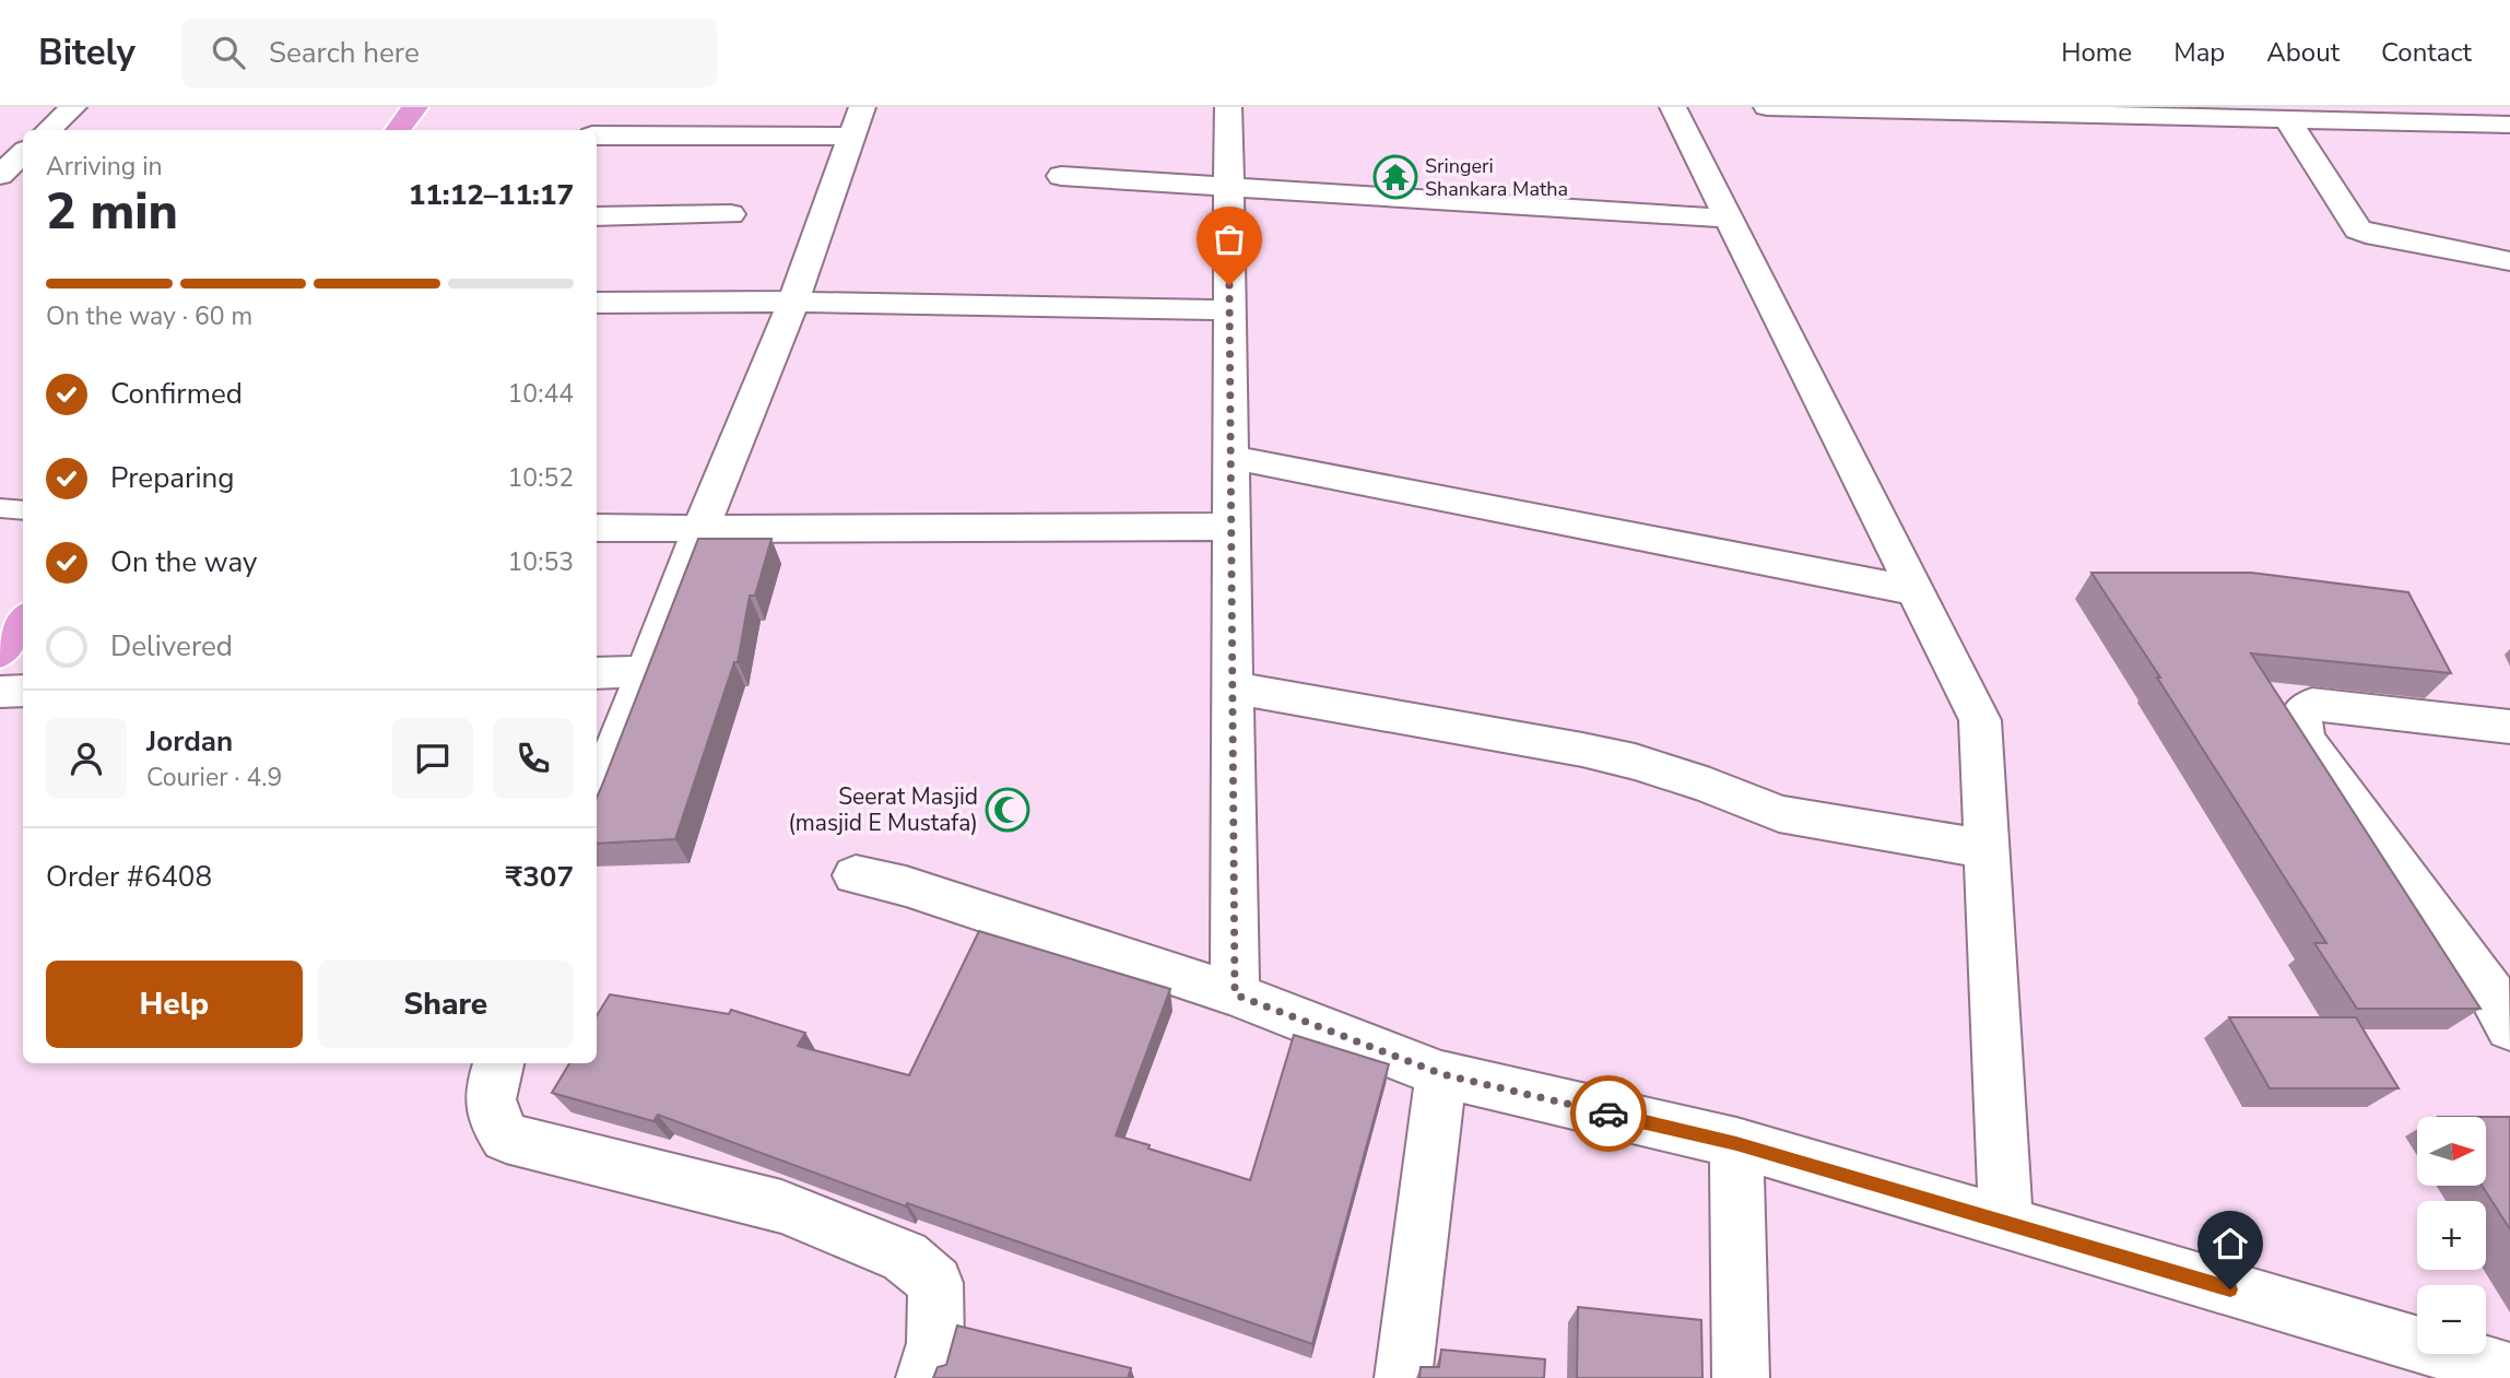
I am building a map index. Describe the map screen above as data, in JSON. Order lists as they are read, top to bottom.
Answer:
{
  "places": {
    "temple": ["Sringeri Shankara Matha"],
    "mosque": ["Seerat Masjid (masjid E Mustafa)"]
  },
  "north": "right",
  "page": {
    "header": "Bitely",
    "search": "Search here",
    "nav": [
      "Home",
      "Map",
      "About",
      "Contact"
    ],
    "heading": ["2 min", "Arriving in", "11:12–11:17"],
    "panel": [
      "Jordan",
      "Courier · 4.9",
      "Order #6408",
      "₹307"
    ],
    "bar": "On the way · 60 m",
    "list": [
      ["Confirmed", "10:44"],
      ["Preparing", "10:52"],
      ["On the way", "10:53"],
      "Delivered"
    ],
    "buttons": ["Help", "Share"],
    "map_buttons": ["+", "−"]
  }
}
